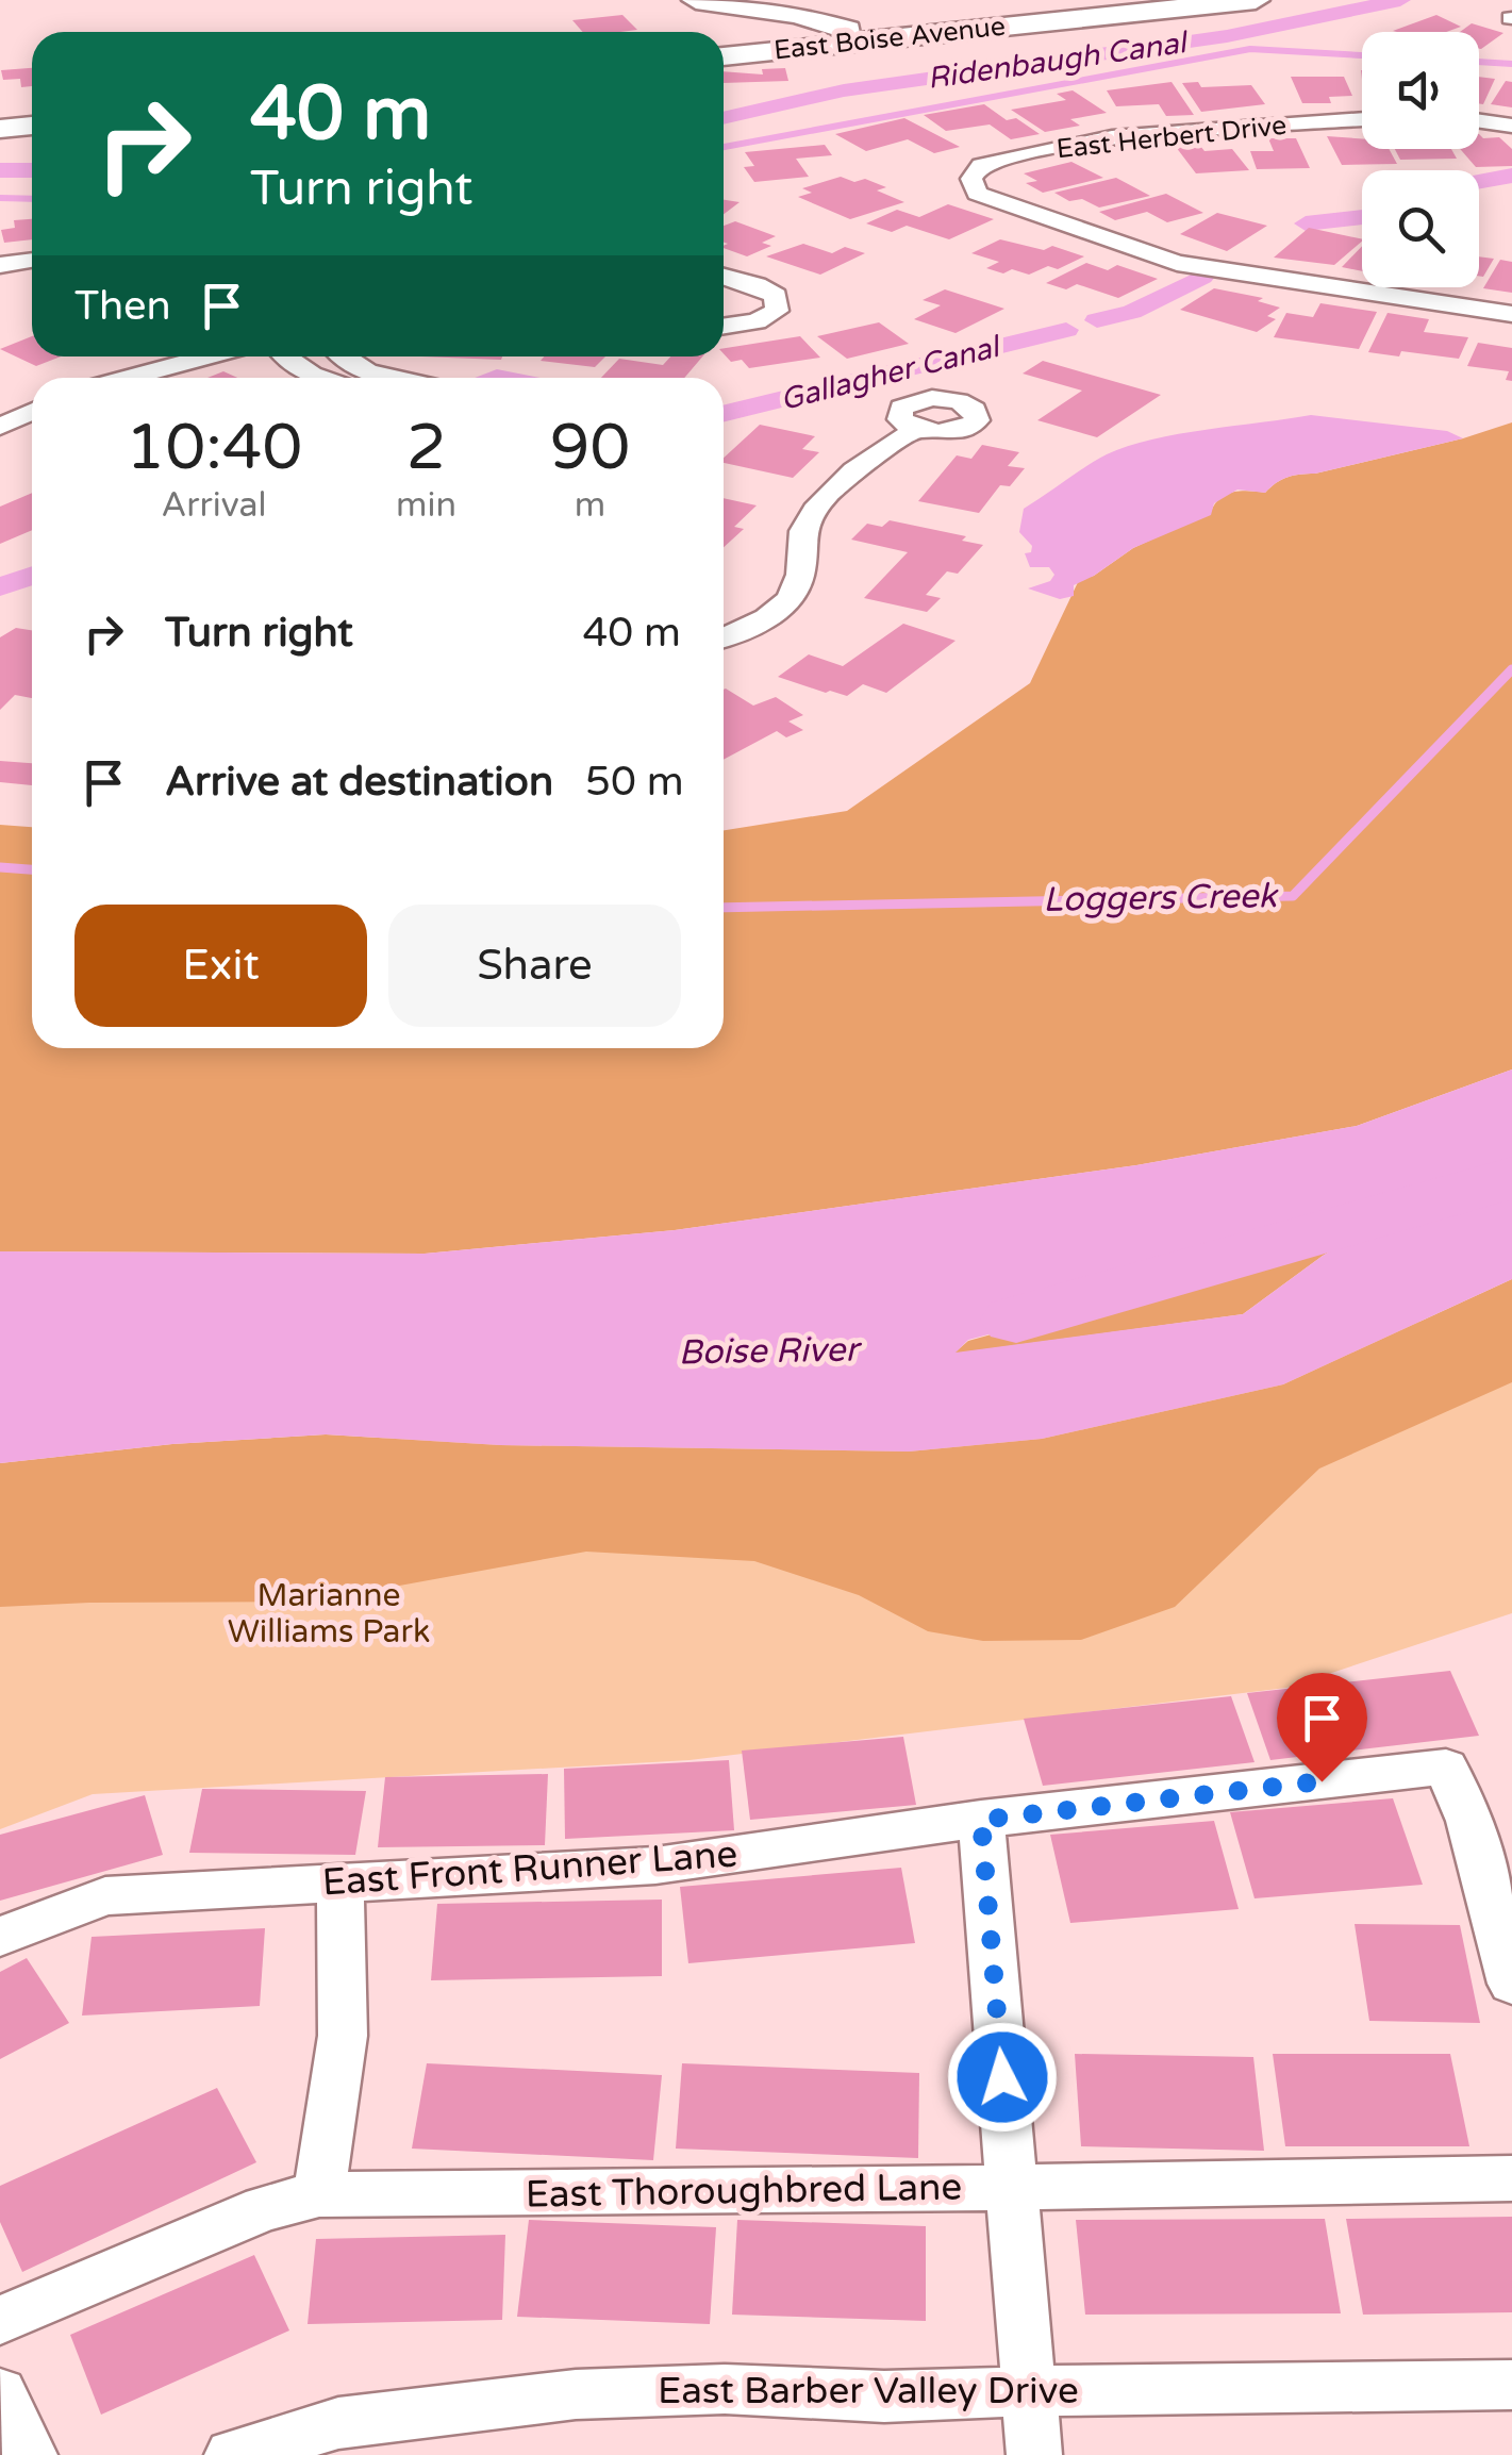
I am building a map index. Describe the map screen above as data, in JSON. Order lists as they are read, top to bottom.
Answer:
{
  "streets": {
    "street": [
      "East Boise Avenue",
      "East Herbert Drive",
      "East Front Runner Lane",
      "East Thoroughbred Lane",
      "East Barber Valley Drive"
    ]
  },
  "water": [
    "Ridenbaugh Canal",
    "Gallagher Canal",
    "Loggers Creek",
    "Boise River"
  ],
  "parks": ["Marianne Williams Park"],
  "page": {
    "turn": ["40 m", "Turn right"],
    "then": "Then",
    "eta": [
      "10:40",
      "Arrival",
      "2",
      "min",
      "90",
      "m"
    ],
    "list": [
      {
        "name": "Turn right",
        "value": "40 m"
      },
      {
        "name": "Arrive at destination",
        "value": "50 m"
      }
    ],
    "buttons": ["Exit", "Share"]
  }
}
